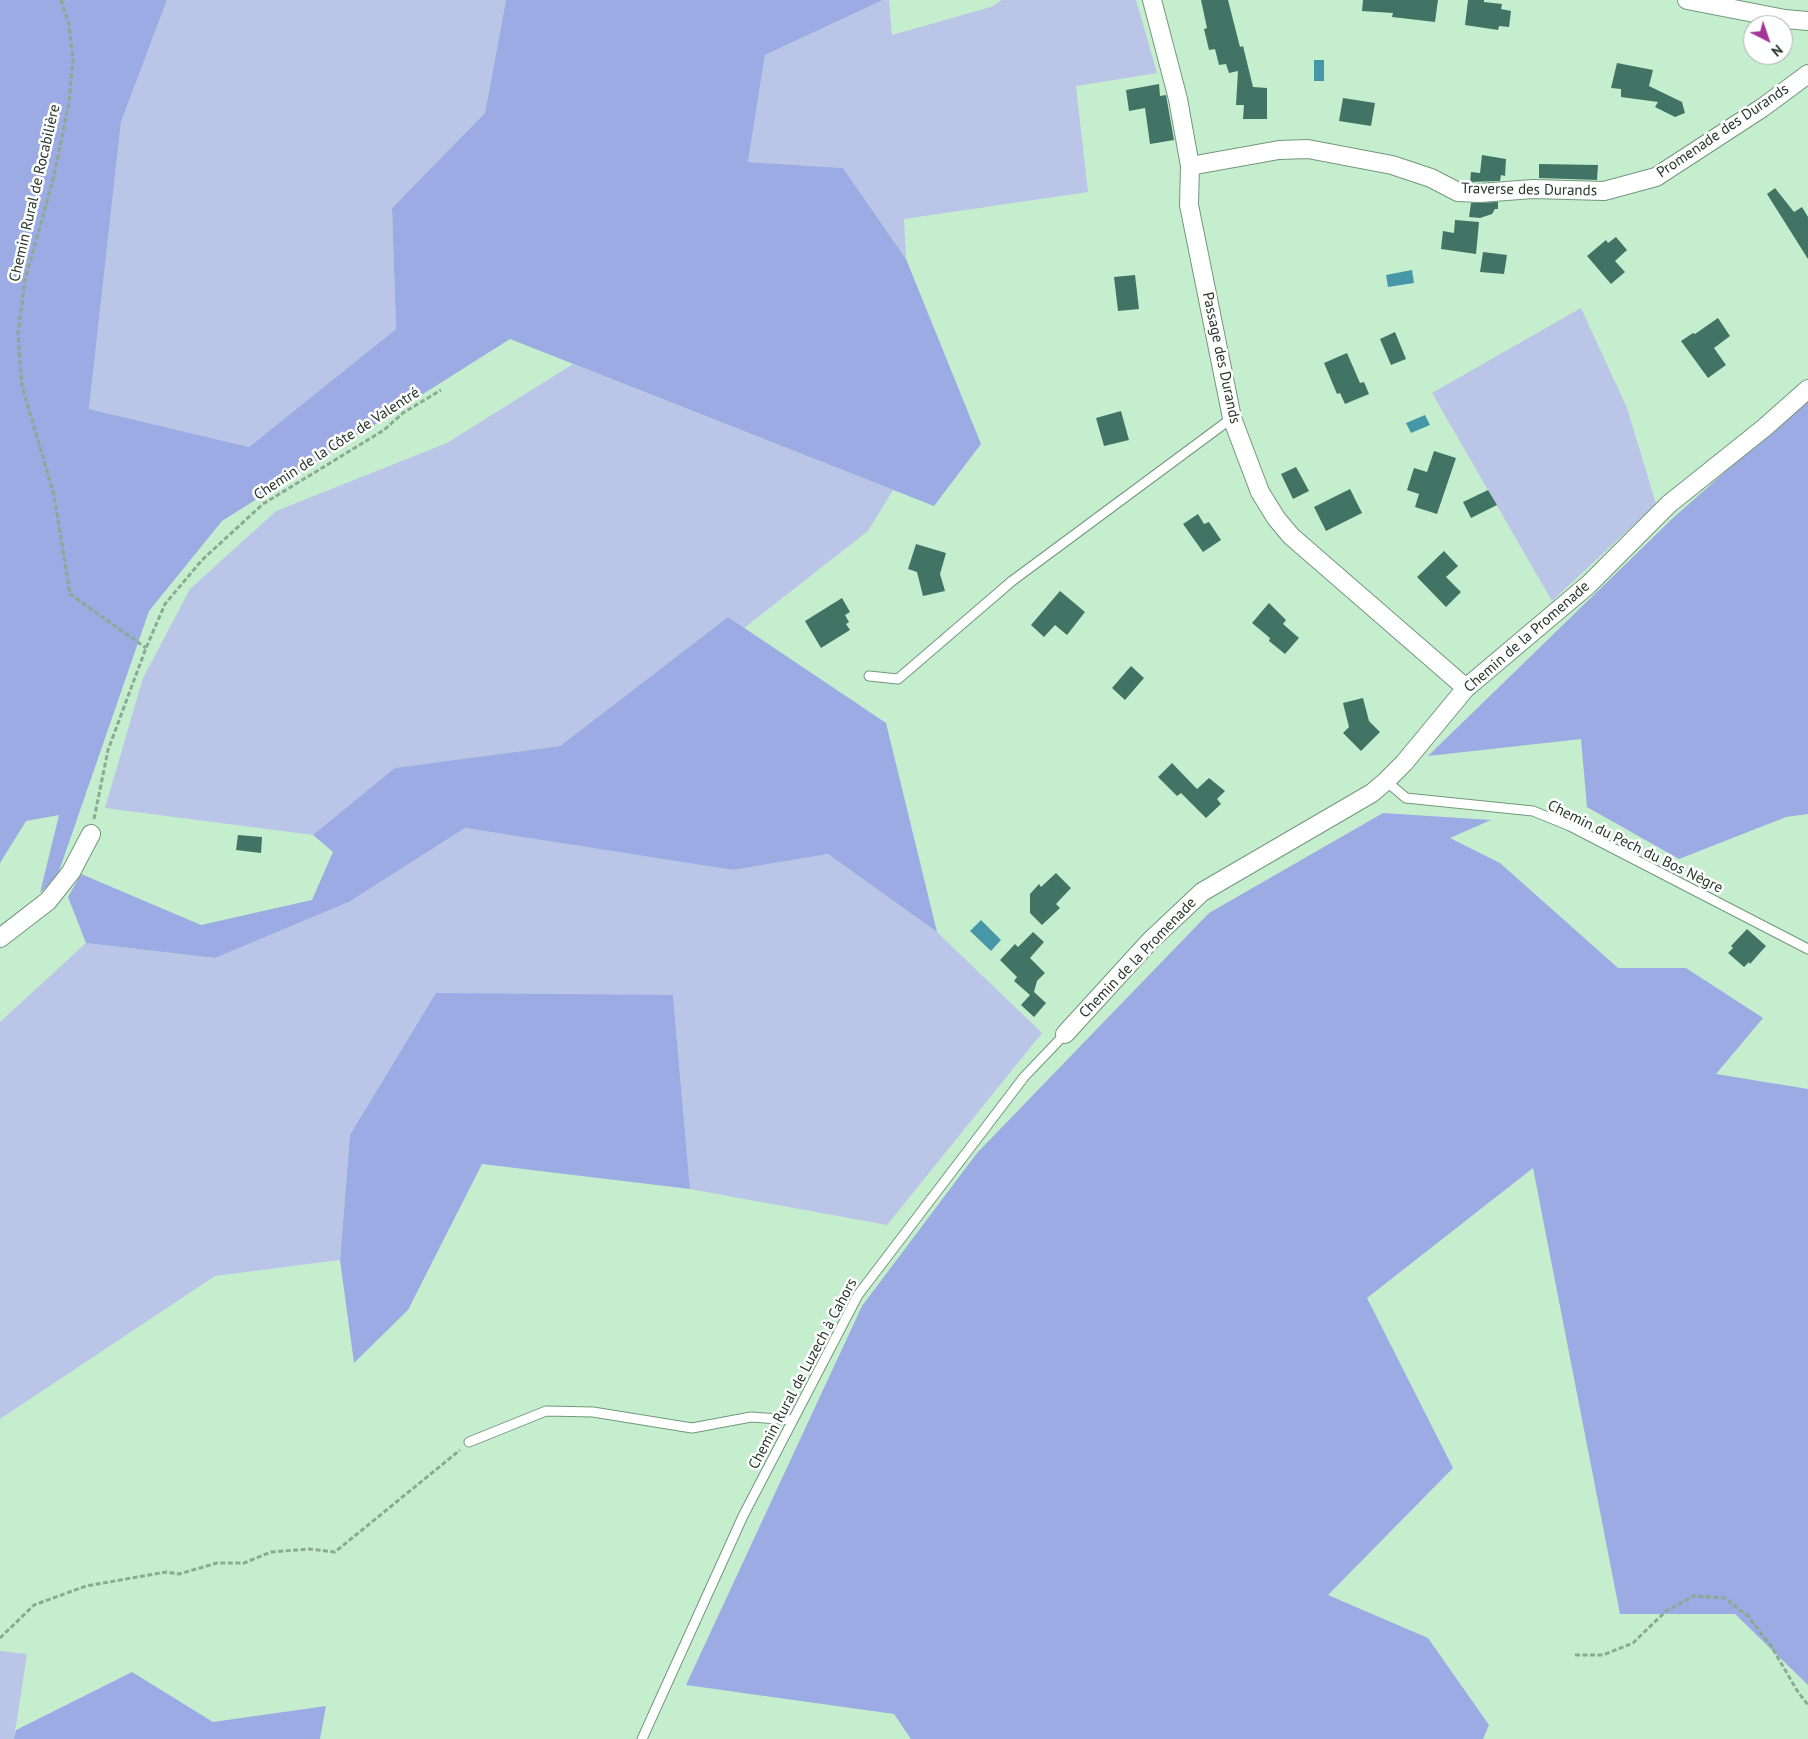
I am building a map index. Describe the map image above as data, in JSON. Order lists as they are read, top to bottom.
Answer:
{
  "streets": {
    "street": [
      "Promenade des Durands",
      "Traverse des Durands",
      "Passage des Durands",
      "Chemin de la Promenade"
    ],
    "lane": ["Chemin du Pech du Bos Nègre", "Chemin Rural de Luzech à Cahors"],
    "path": ["Chemin Rural de Rocabilière", "Chemin de la Côte de Valentré"]
  },
  "crossings": [
    ["Promenade des Durands", "Traverse des Durands"],
    ["Traverse des Durands", "Passage des Durands"],
    ["Chemin Rural de Rocabilière", "Chemin de la Côte de Valentré"],
    ["Passage des Durands", "Chemin de la Promenade"],
    ["Chemin de la Promenade", "Chemin du Pech du Bos Nègre"],
    ["Chemin de la Promenade", "Chemin Rural de Luzech à Cahors"]
  ],
  "north": "bottom right"
}
